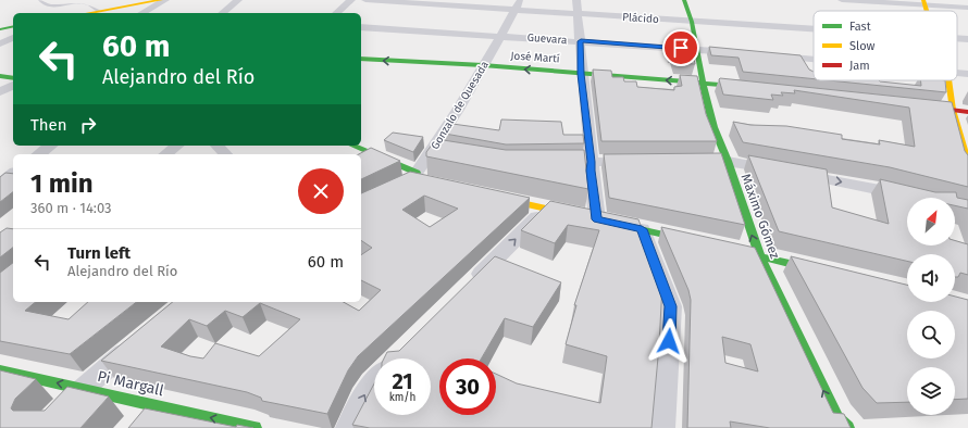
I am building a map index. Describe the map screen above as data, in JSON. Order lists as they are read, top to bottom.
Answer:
{
  "streets": {
    "street": [
      "Plácido",
      "Guevara",
      "José Martí",
      "Gonzalo de Quesada",
      "Máximo Gómez",
      "Pi Margall"
    ]
  },
  "crossings": [
    ["Plácido", "Gonzalo de Quesada"],
    ["Plácido", "Máximo Gómez"],
    ["Guevara", "Gonzalo de Quesada"],
    ["Guevara", "Máximo Gómez"],
    ["José Martí", "Gonzalo de Quesada"],
    ["José Martí", "Máximo Gómez"]
  ],
  "one_way": ["José Martí", "Máximo Gómez", "Pi Margall"],
  "legend": ["Fast", "Slow", "Jam"],
  "north": "top right",
  "page": {
    "turn": ["60 m", "Alejandro del Río"],
    "then": "Then",
    "heading": ["1 min", "360 m · 14:03"],
    "list": [
      {
        "name": "Turn left",
        "note": "Alejandro del Río",
        "value": "60 m"
      }
    ],
    "speed": "21 km/h",
    "limit": "30"
  }
}
